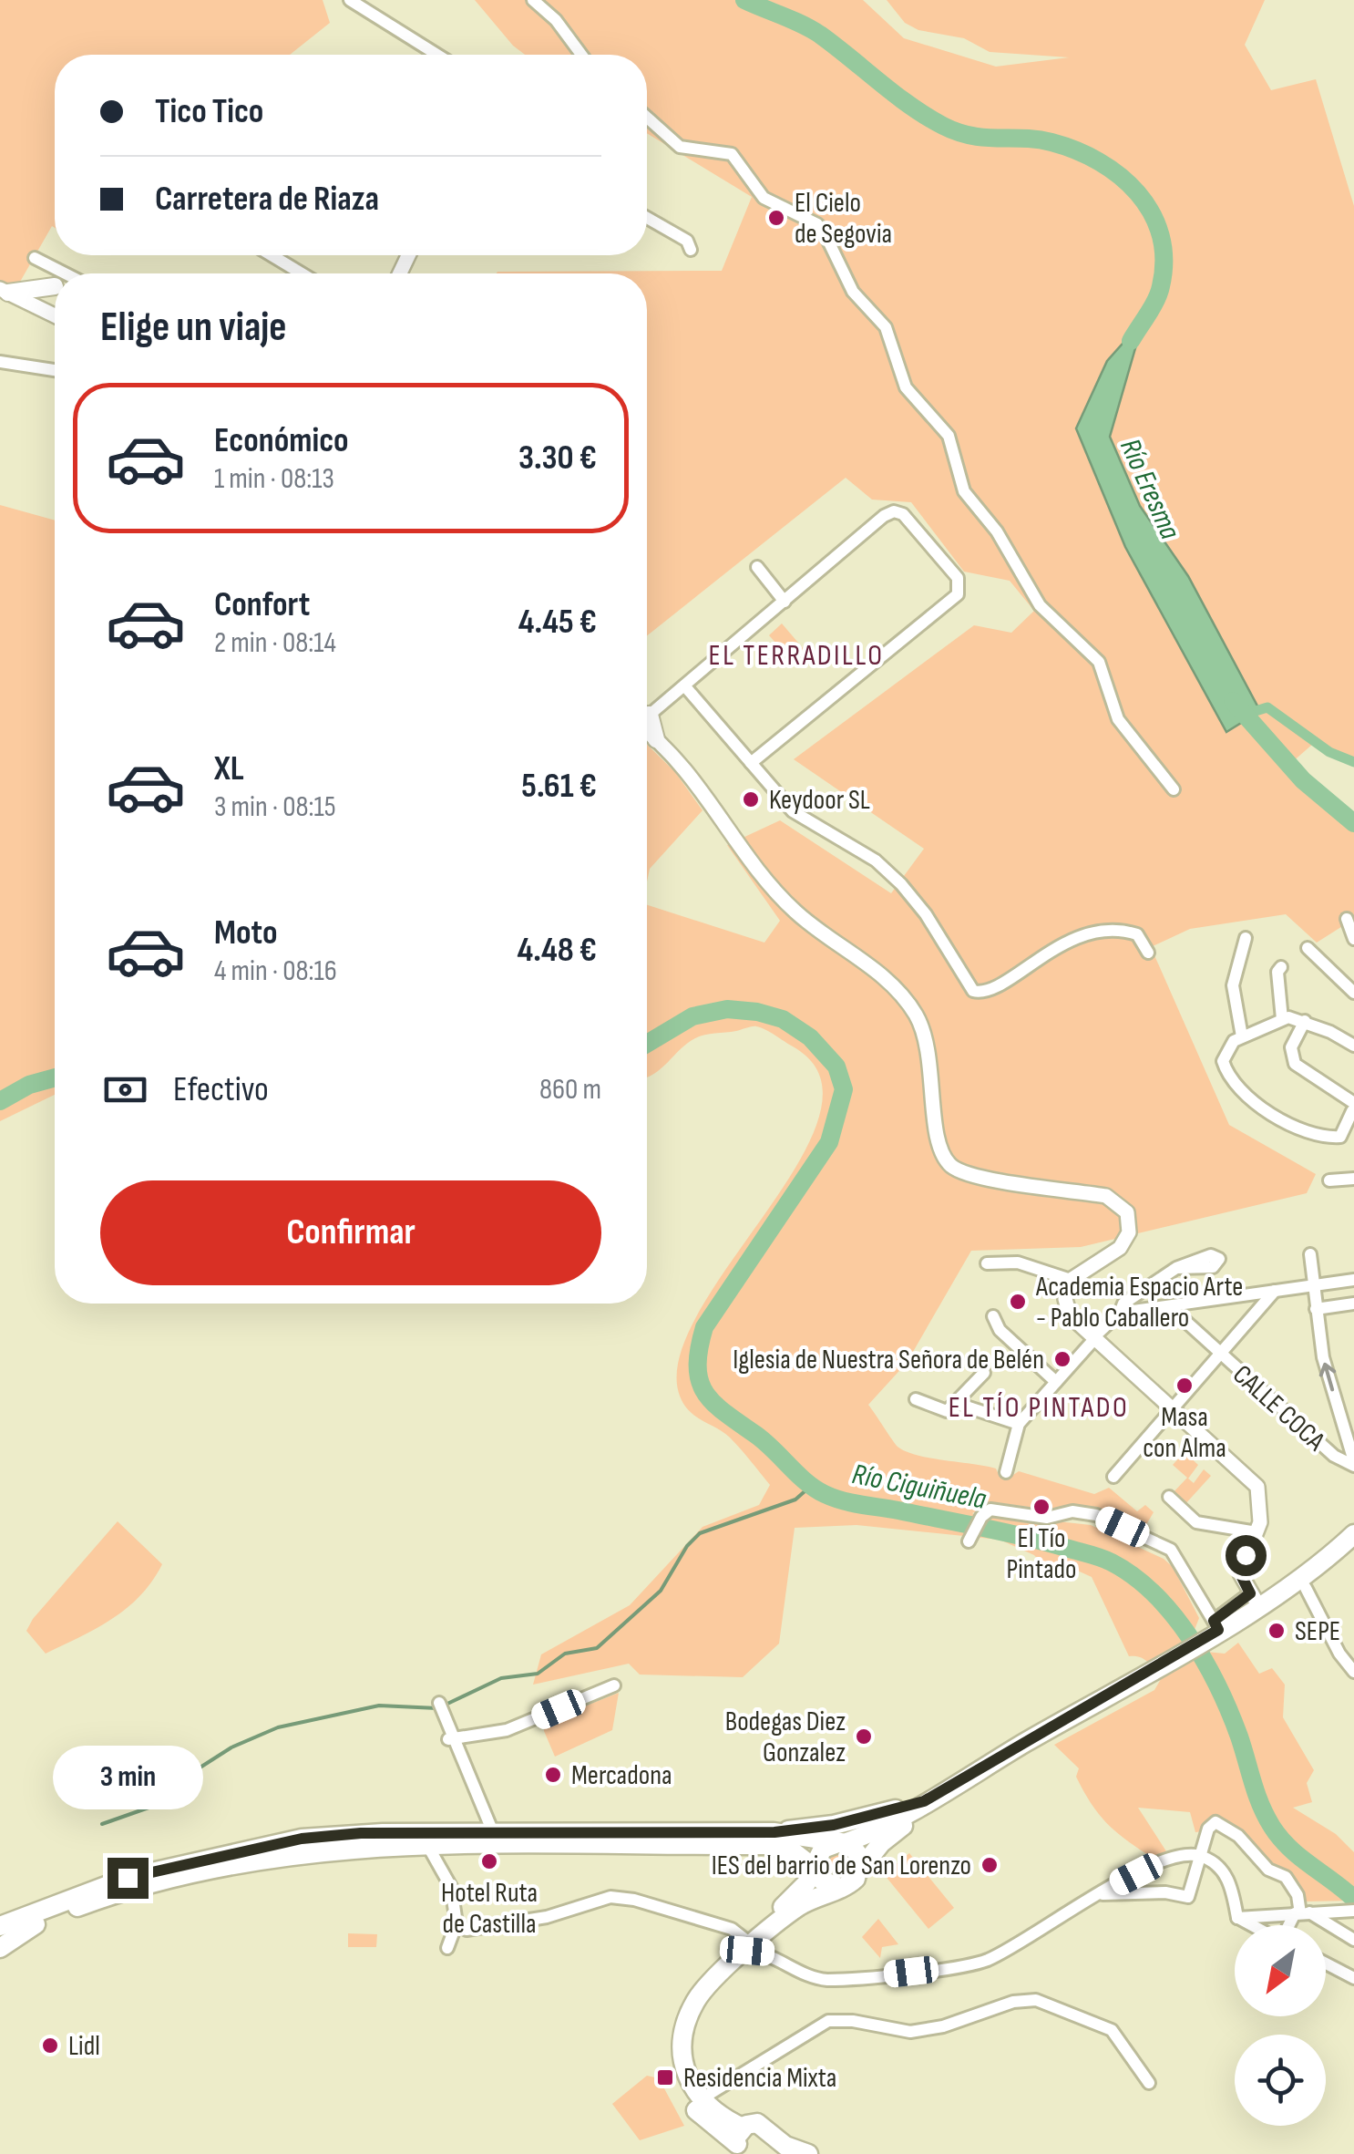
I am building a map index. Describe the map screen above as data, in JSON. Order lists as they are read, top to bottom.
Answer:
{
  "streets": {
    "street": ["CALLE COCA"]
  },
  "districts": ["EL TERRADILLO", "EL TÍO PINTADO"],
  "water": ["Río Eresma", "Río Ciguiñuela"],
  "places": {
    "other": [
      "El Cielo de Segovia",
      "Keydoor SL",
      "Academia Espacio Arte - Pablo Caballero",
      "Iglesia de Nuestra Señora de Belén",
      "Masa con Alma",
      "El Tío Pintado",
      "SEPE",
      "Bodegas Diez Gonzalez",
      "Mercadona",
      "Hotel Ruta de Castilla",
      "IES del barrio de San Lorenzo",
      "Lidl"
    ],
    "transit": ["Residencia Mixta"]
  },
  "north": "bottom left",
  "page": {
    "banner": ["Tico Tico", "Carretera de Riaza"],
    "heading": "Elige un viaje",
    "list": [
      {
        "name": "Económico",
        "note": "1 min · 08:13",
        "value": "3.30 €"
      },
      {
        "name": "Confort",
        "note": "2 min · 08:14",
        "value": "4.45 €"
      },
      {
        "name": "XL",
        "note": "3 min · 08:15",
        "value": "5.61 €"
      },
      {
        "name": "Moto",
        "note": "4 min · 08:16",
        "value": "4.48 €"
      }
    ],
    "pay": ["Efectivo", "860 m"],
    "buttons": "Confirmar",
    "bubble": "3 min"
  }
}
